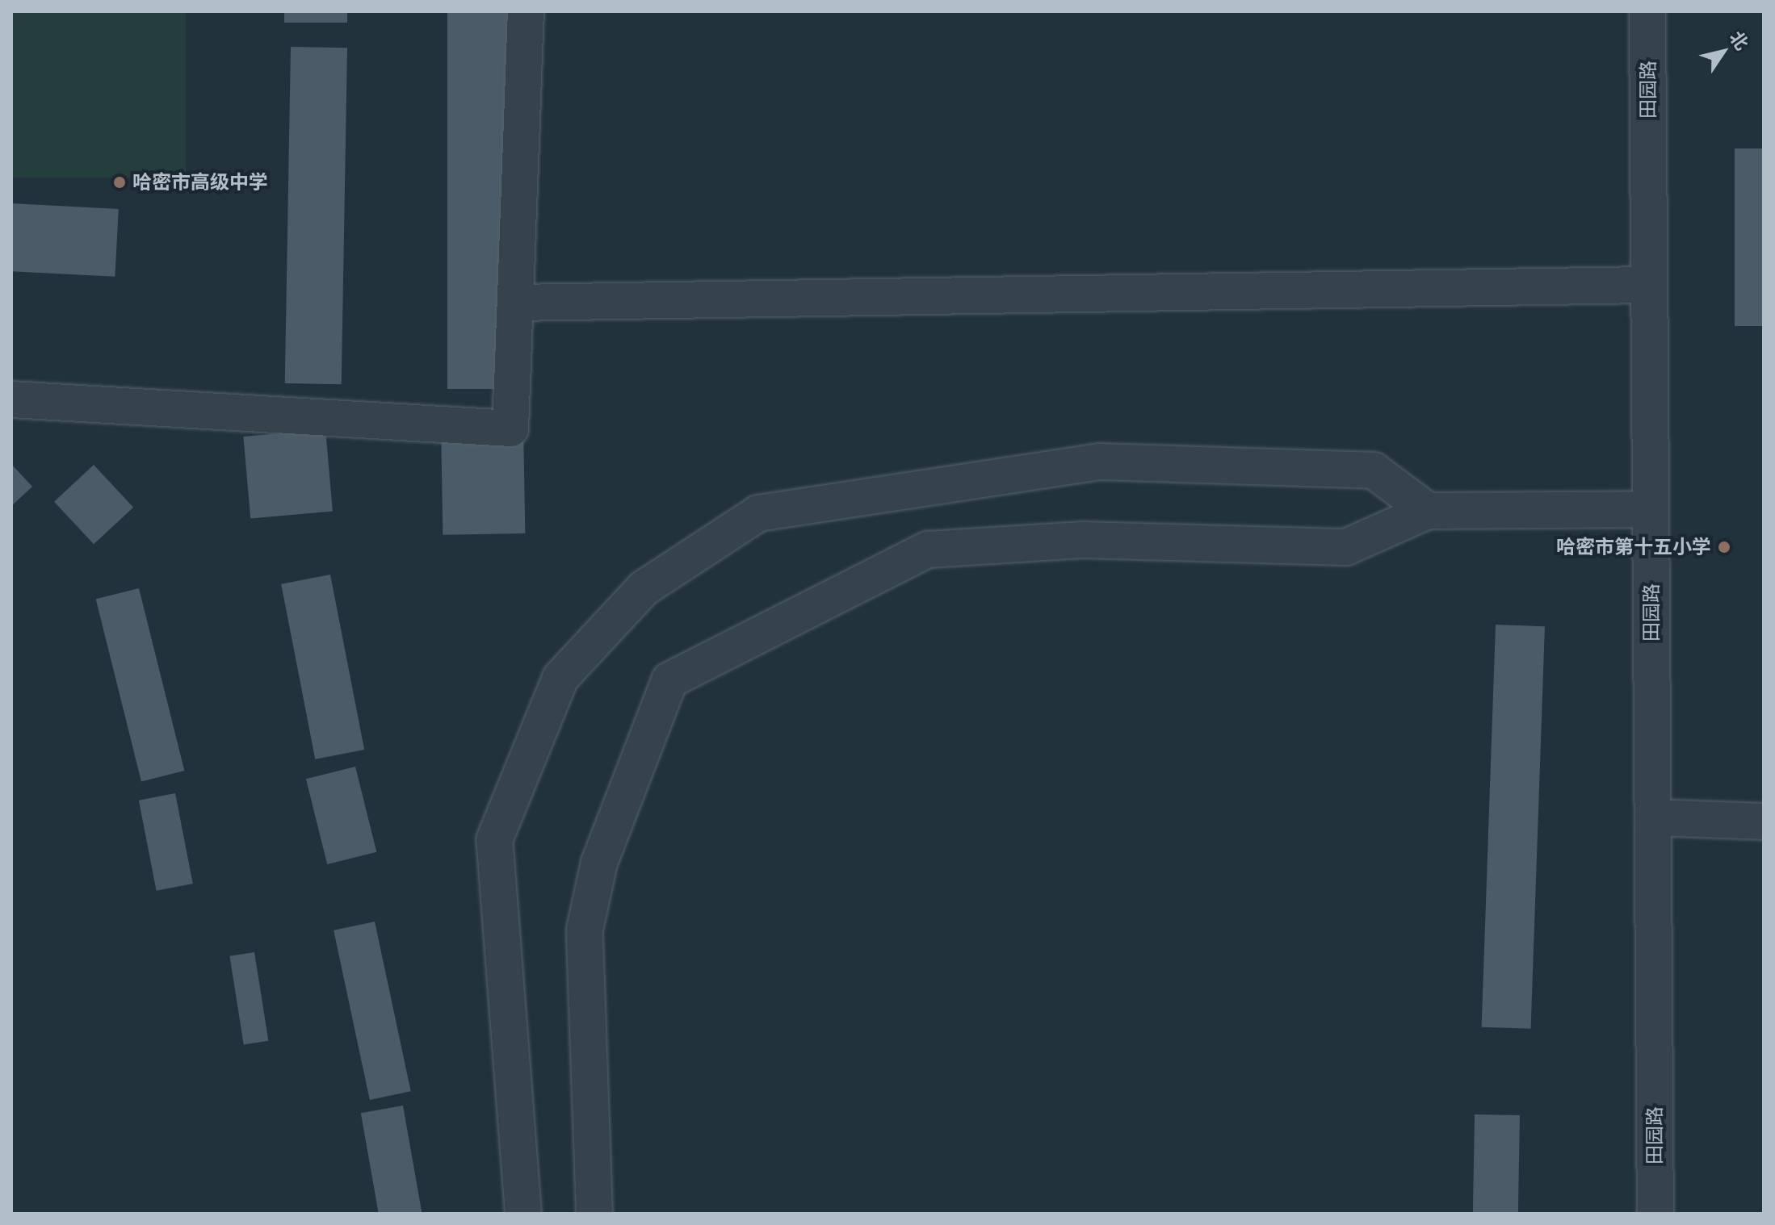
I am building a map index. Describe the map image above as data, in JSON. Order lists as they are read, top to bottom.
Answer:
{
  "streets": {
    "street": ["田园路"]
  },
  "places": ["哈密市高级中学", "哈密市第十五小学"],
  "north": "top right"
}
